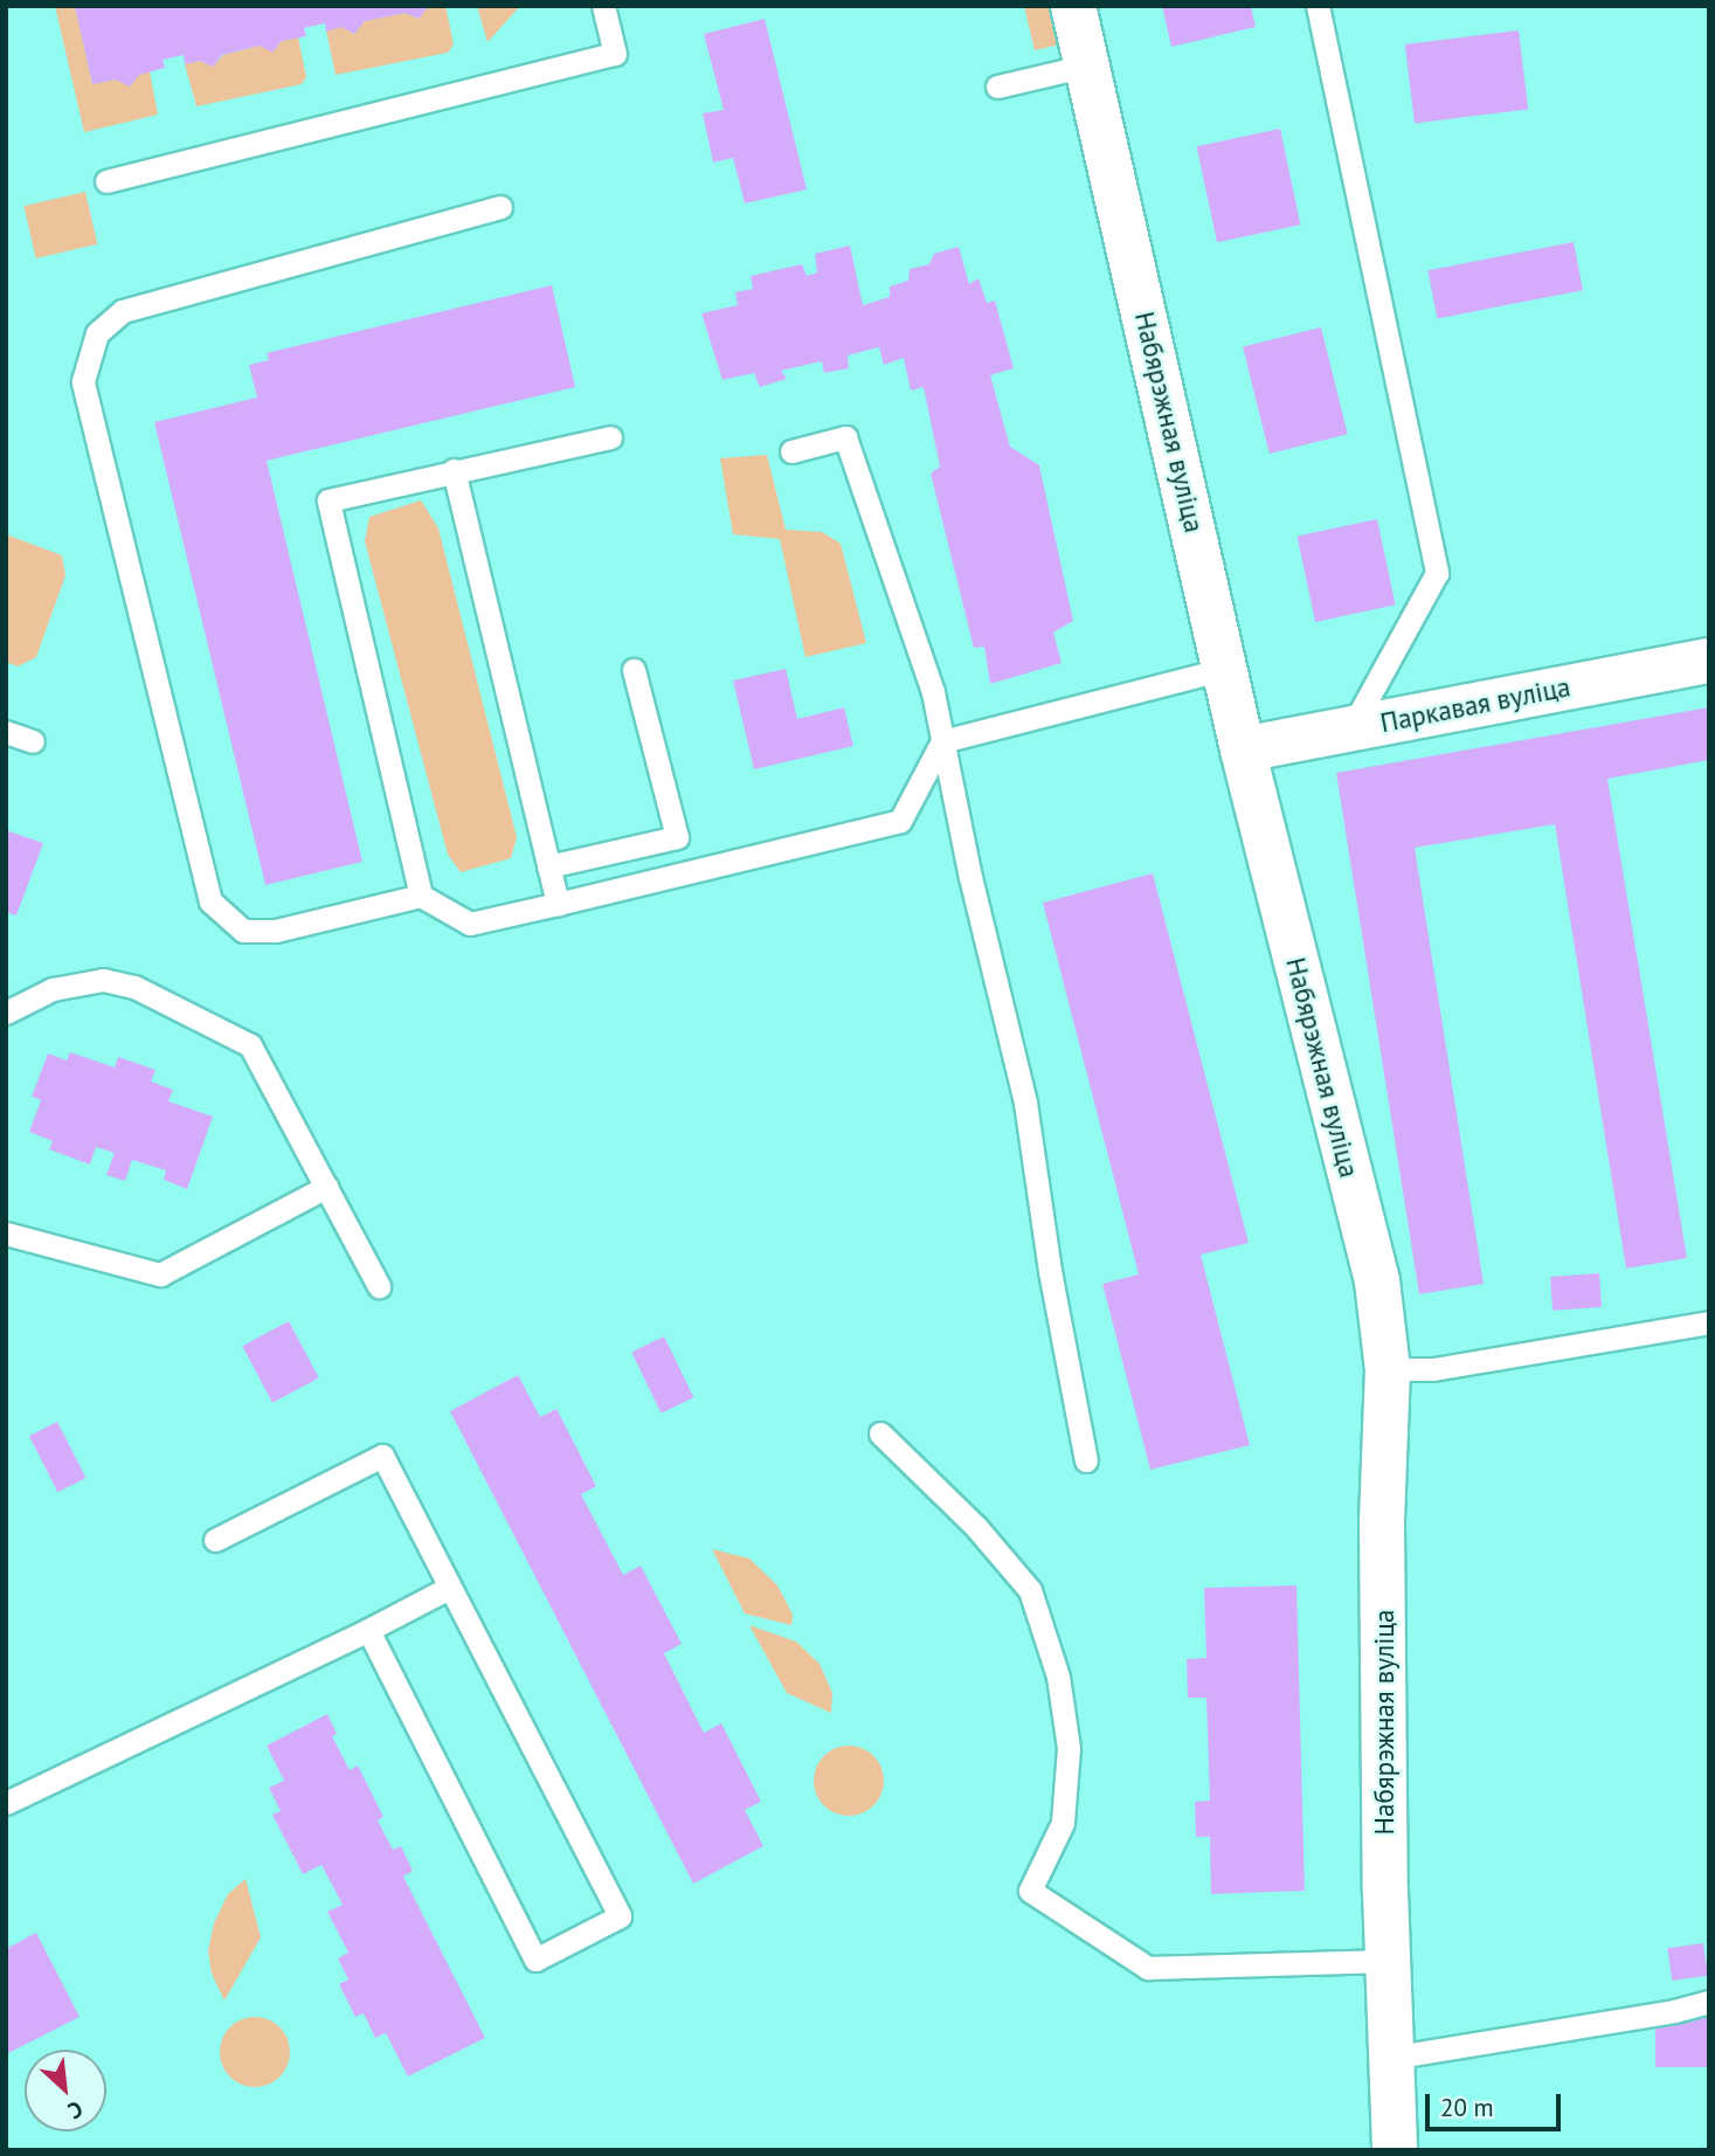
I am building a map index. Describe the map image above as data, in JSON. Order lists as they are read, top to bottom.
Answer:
{
  "streets": {
    "street": ["Набярэжная вуліца", "Паркавая вуліца"]
  },
  "crossings": [
    ["Набярэжная вуліца", "Паркавая вуліца"]
  ],
  "scale_bar": "20 m",
  "north": "bottom right"
}
